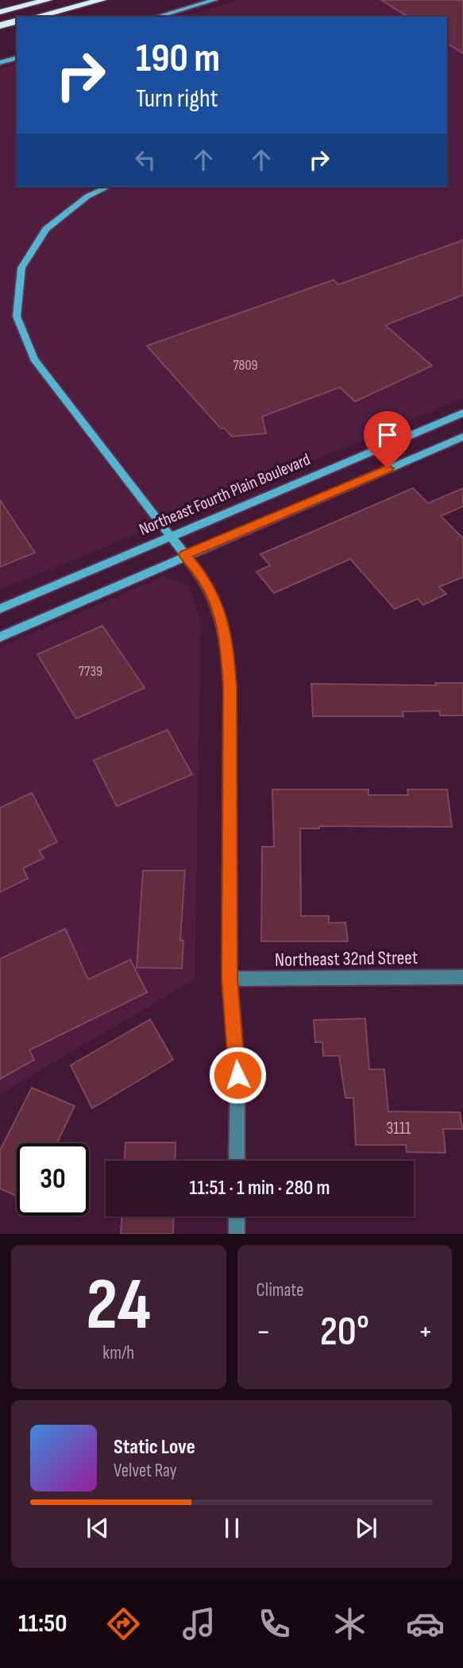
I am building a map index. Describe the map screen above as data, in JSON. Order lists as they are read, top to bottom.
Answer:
{
  "streets": {
    "main road": ["Northeast Fourth Plain Boulevard"],
    "street": ["Northeast 32nd Street"]
  },
  "house_numbers": ["7809", "7739", "3111"],
  "page": {
    "turn": ["190 m", "Turn right"],
    "limit": "30",
    "trip": "11:51 · 1 min · 280 m",
    "tile": [
      ["24", "km/h"],
      "Climate"
    ],
    "heat": ["−", "20°", "+"],
    "song": ["Static Love", "Velvet Ray"],
    "tabs": "11:50"
  }
}
